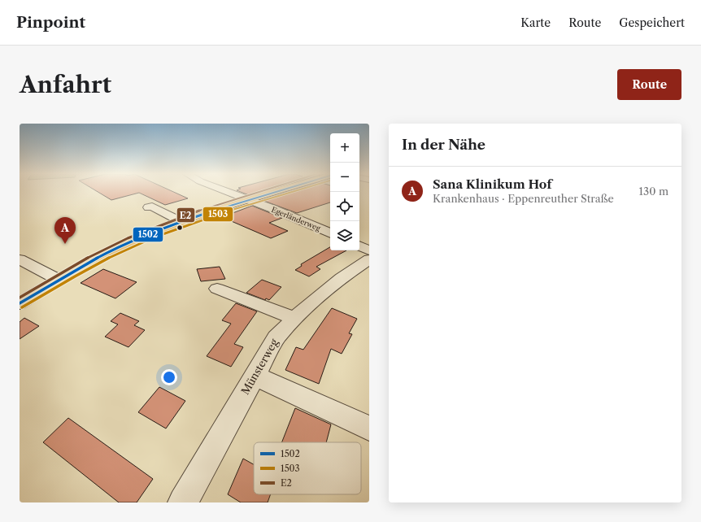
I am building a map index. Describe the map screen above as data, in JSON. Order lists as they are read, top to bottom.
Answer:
{
  "streets": {
    "street": ["Egerländerweg", "Münsterweg"]
  },
  "lines": ["transit line 1502", "transit line 1503", "transit line E2"],
  "legend": ["1502", "1503", "E2"],
  "page": {
    "header": "Pinpoint",
    "nav": ["Karte", "Route", "Gespeichert"],
    "buttons": "Route",
    "title": "Anfahrt",
    "heading": "In der Nähe",
    "map_buttons": ["+", "−"],
    "list": [
      {
        "mark": "A",
        "name": "Sana Klinikum Hof",
        "note": "Krankenhaus · Eppenreuther Straße",
        "value": "130 m"
      }
    ],
    "pins": "A"
  }
}
